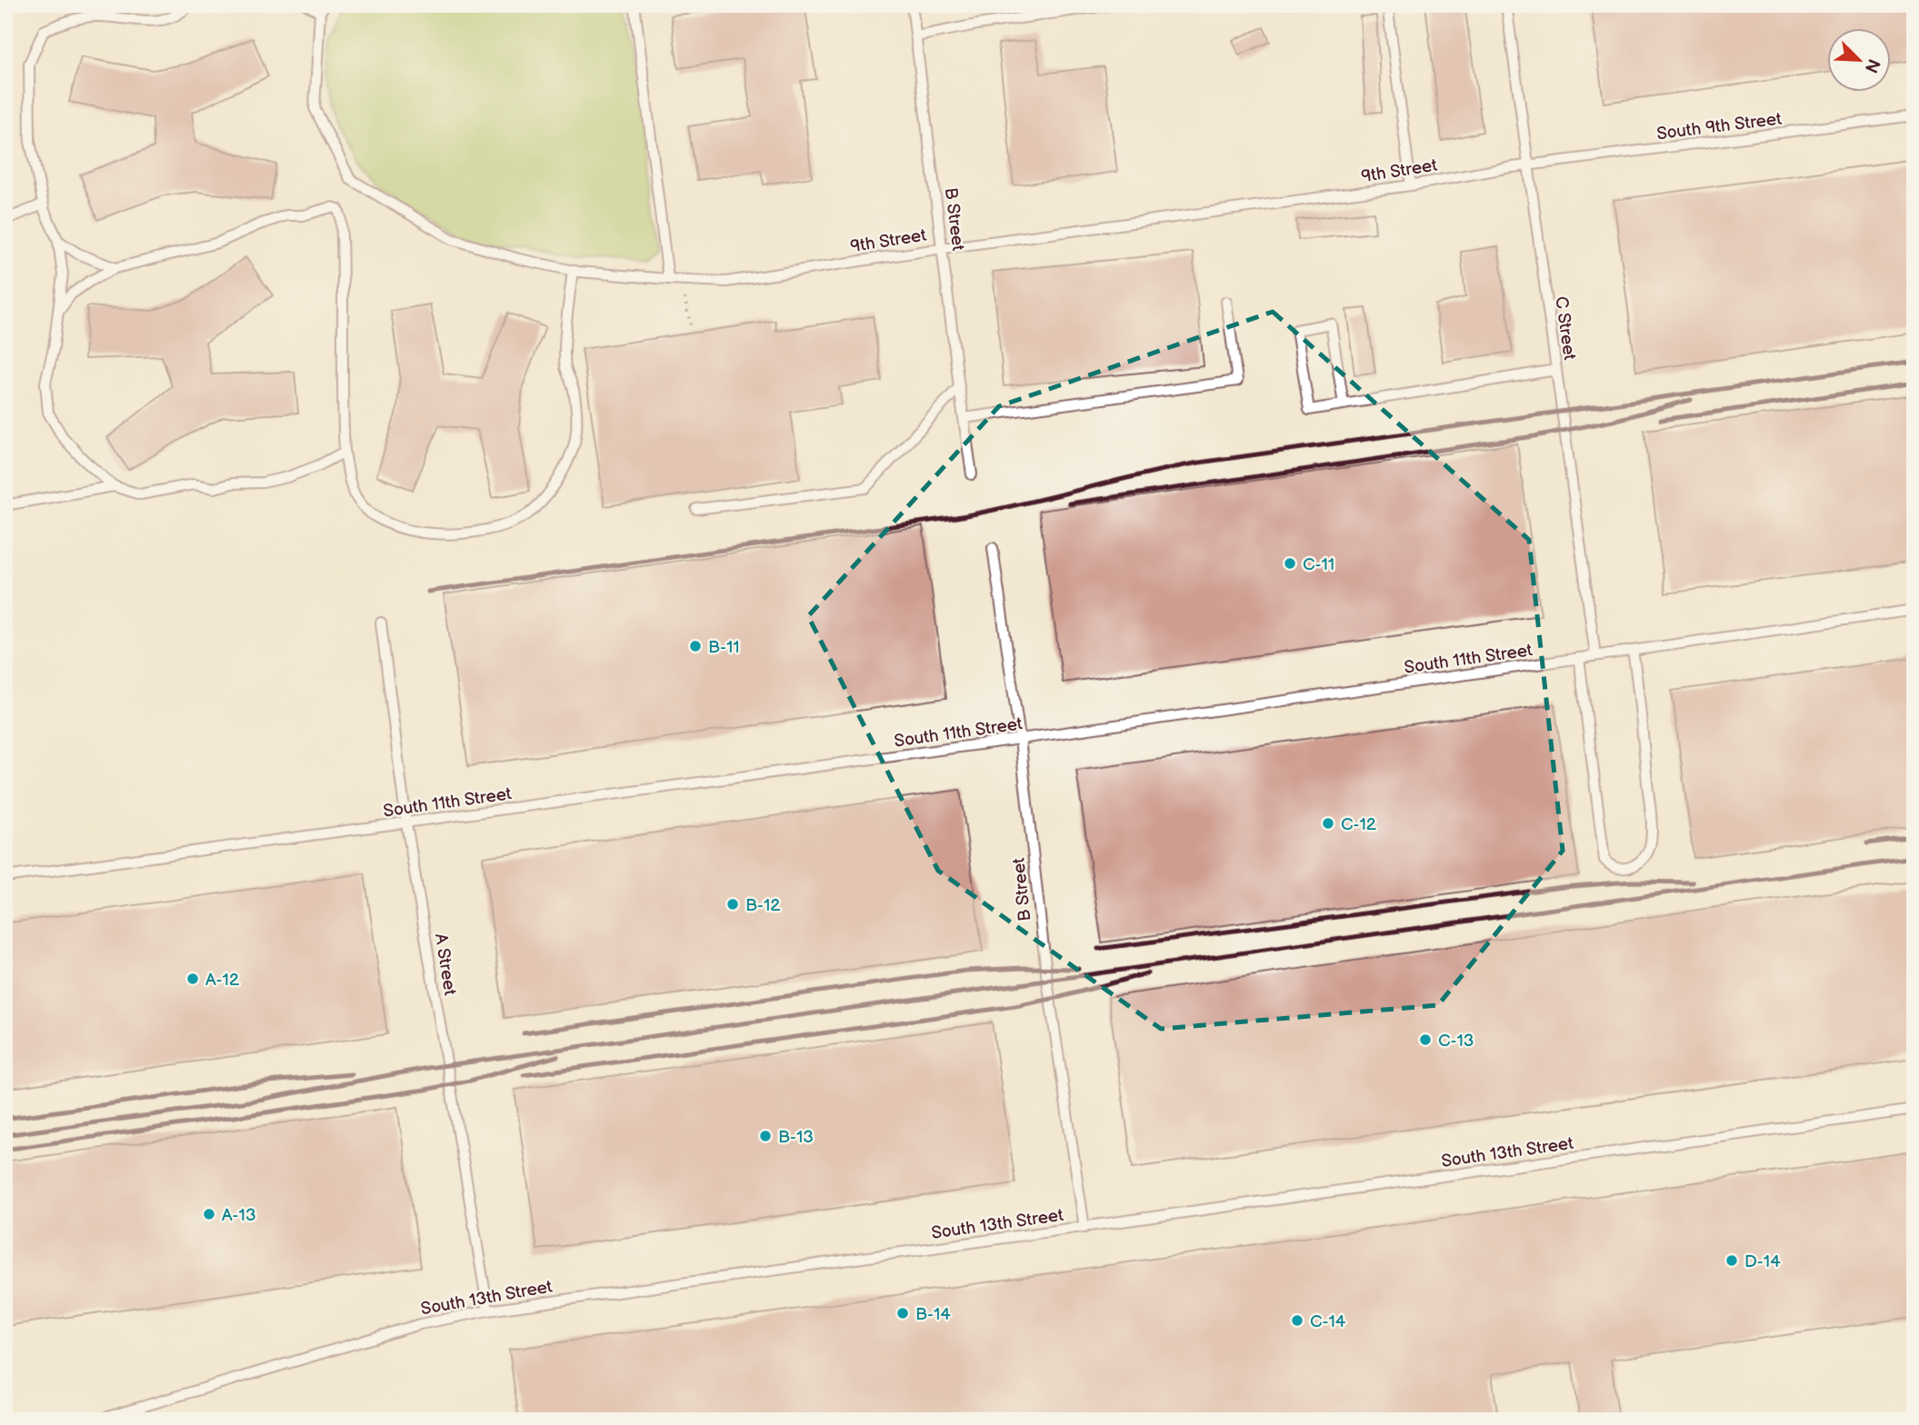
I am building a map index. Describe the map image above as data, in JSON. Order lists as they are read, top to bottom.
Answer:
{
  "streets": {
    "lane": [
      "South 9th Street",
      "9th Street",
      "B Street",
      "C Street",
      "South 11th Street",
      "A Street",
      "South 13th Street"
    ]
  },
  "crossings": [
    ["South 9th Street", "9th Street"],
    ["South 9th Street", "C Street"],
    ["9th Street", "B Street"],
    ["9th Street", "C Street"],
    ["B Street", "South 11th Street"],
    ["B Street", "South 13th Street"],
    ["C Street", "South 11th Street"],
    ["South 11th Street", "A Street"],
    ["A Street", "South 13th Street"]
  ],
  "places": [
    "C-11",
    "B-11",
    "C-12",
    "B-12",
    "A-12",
    "C-13",
    "B-13",
    "A-13",
    "D-14",
    "B-14",
    "C-14"
  ],
  "north": "bottom right"
}
